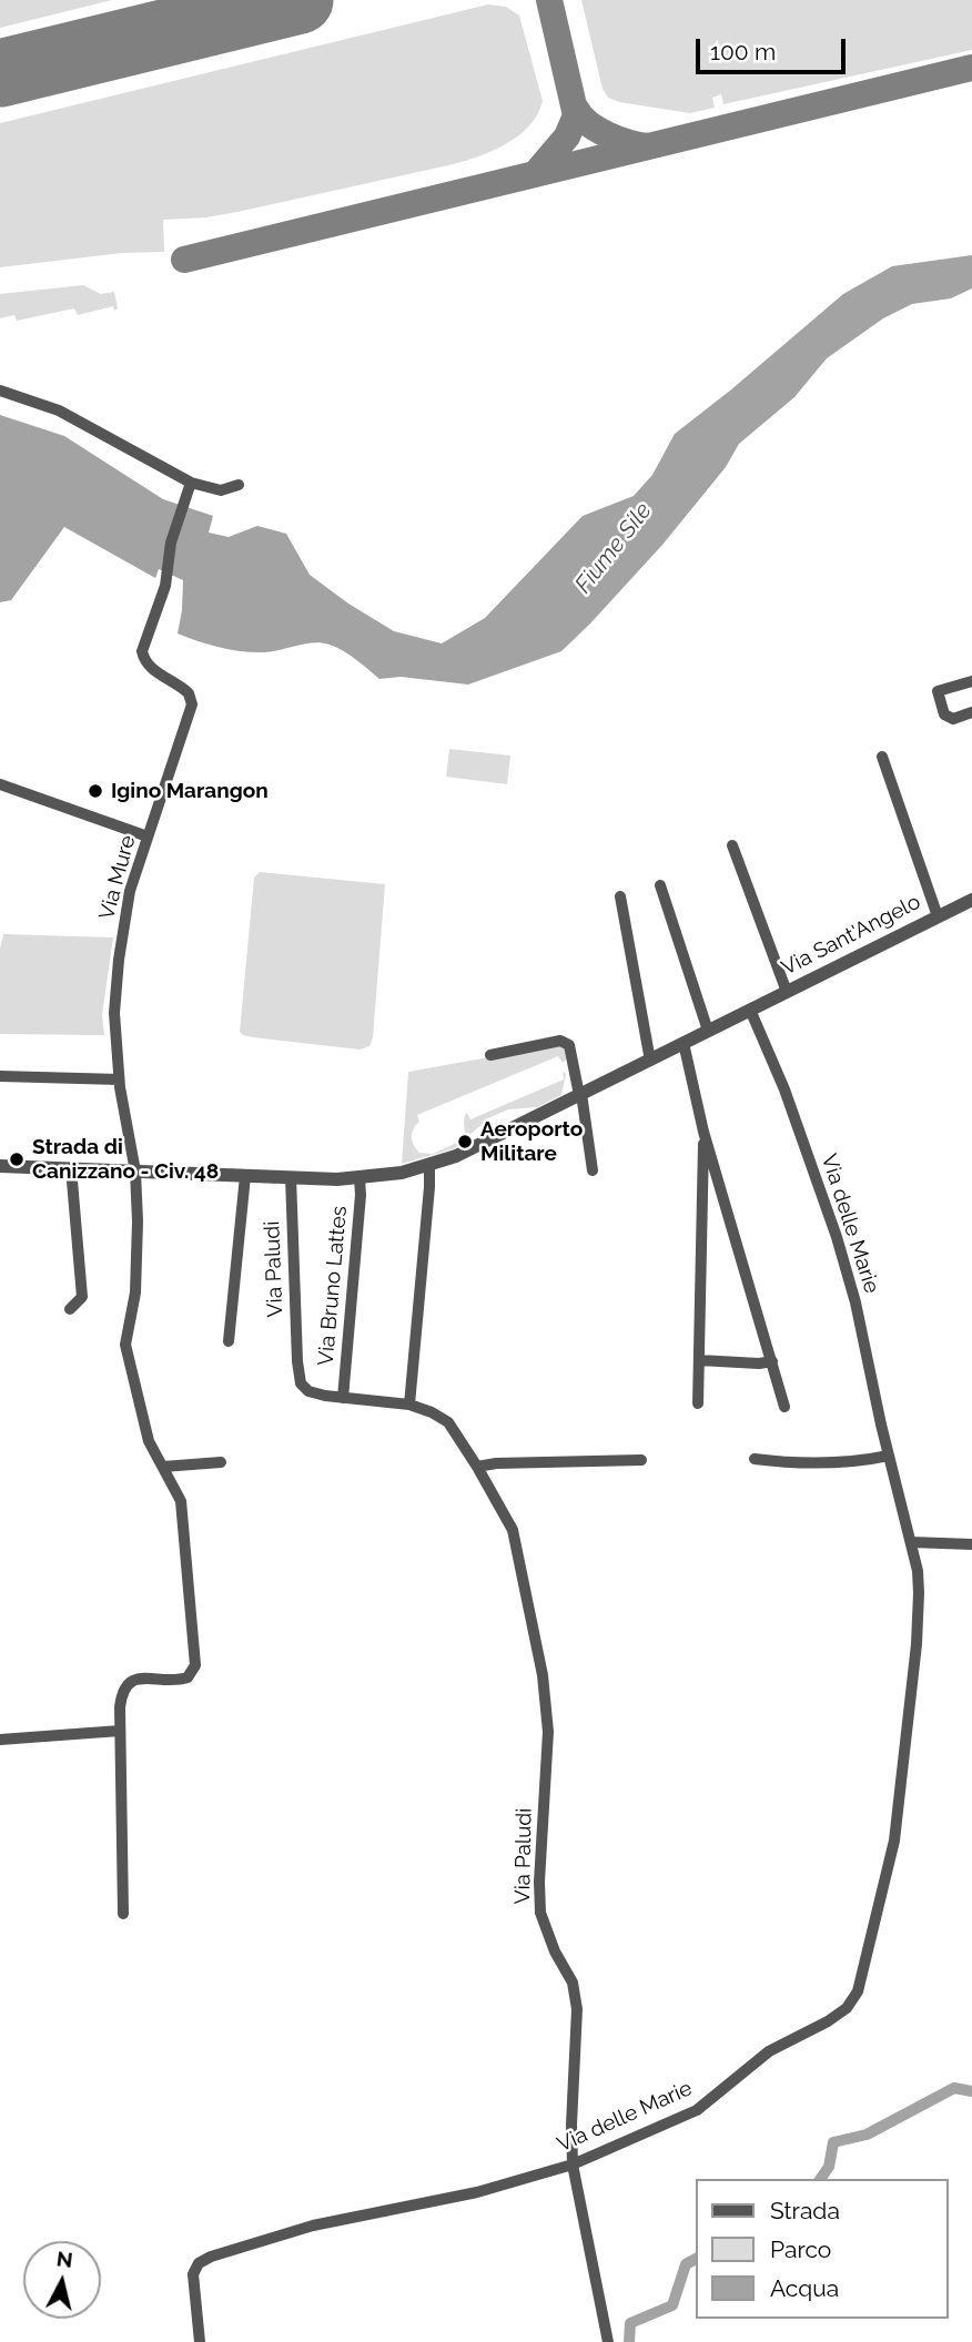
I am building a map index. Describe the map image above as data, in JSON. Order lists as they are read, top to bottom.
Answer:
{
  "streets": {
    "street": [
      "Via Mure",
      "Via Sant'Angelo",
      "Via delle Marie",
      "Via Paludi",
      "Via Bruno Lattes"
    ]
  },
  "crossings": [
    ["Via Mure", "Via Sant'Angelo"],
    ["Via Sant'Angelo", "Via delle Marie"],
    ["Via Sant'Angelo", "Via Paludi"],
    ["Via Sant'Angelo", "Via Bruno Lattes"],
    ["Via delle Marie", "Via Paludi"],
    ["Via Paludi", "Via Bruno Lattes"]
  ],
  "water": ["Fiume Sile"],
  "places": ["Igino Marangon", "Aeroporto Militare", "Strada di Canizzano - Civ. 48"],
  "legend": ["Strada", "Parco", "Acqua"],
  "scale_bar": "100 m",
  "north": "top"
}
